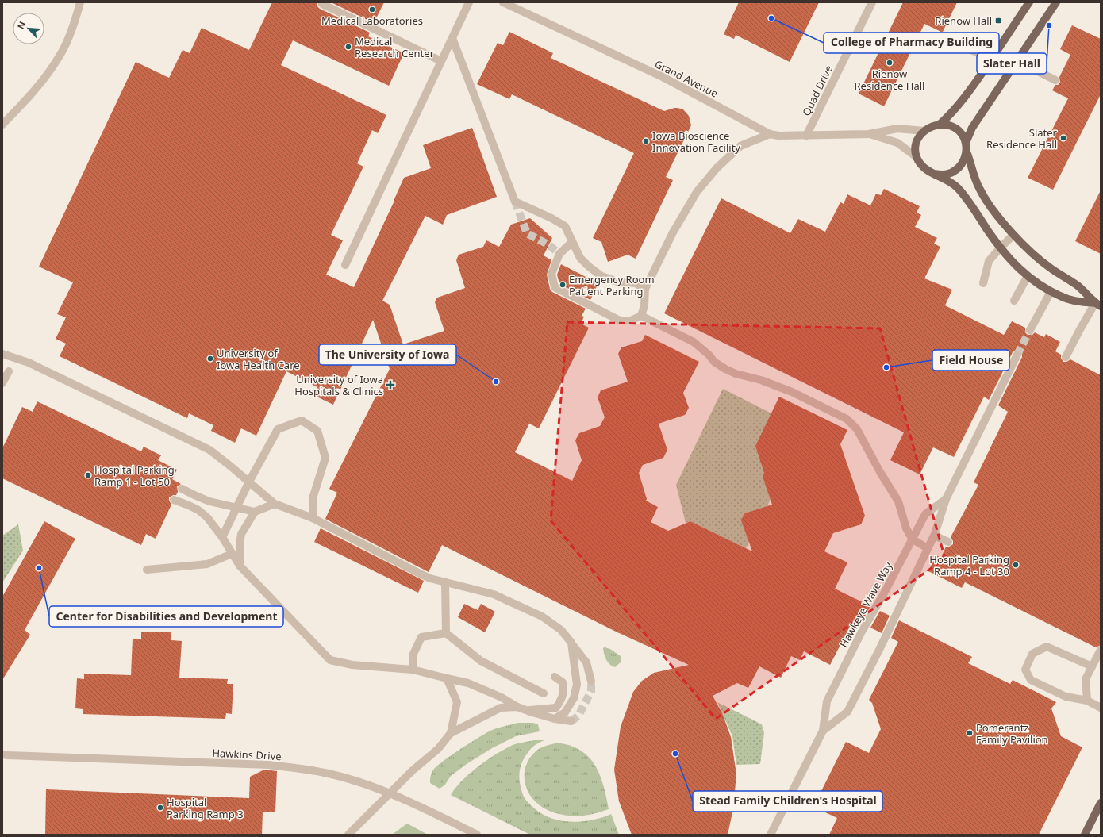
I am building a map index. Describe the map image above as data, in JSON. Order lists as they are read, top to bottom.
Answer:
{
  "streets": {
    "street": [
      "Grand Avenue",
      "Quad Drive",
      "Hawkeye Wave Way",
      "Hawkins Drive"
    ]
  },
  "crossings": [
    ["Grand Avenue", "Quad Drive"]
  ],
  "places": {
    "other": [
      "Medical Laboratories",
      "College of Pharmacy Building",
      "Slater Hall",
      "Medical Research Center",
      "Rienow Residence Hall",
      "Slater Residence Hall",
      "Iowa Bioscience Innovation Facility",
      "Emergency Room Patient Parking",
      "University of Iowa Health Care",
      "Field House",
      "The University of Iowa",
      "Hospital Parking Ramp 1 - Lot 50",
      "Hospital Parking Ramp 4 - Lot 30",
      "Center for Disabilities and Development",
      "Pomerantz Family Pavilion",
      "Stead Family Children's Hospital",
      "Hospital Parking Ramp 3"
    ],
    "transit": ["Rienow Hall"],
    "health": ["University of Iowa Hospitals & Clinics"]
  },
  "north": "top left"
}
